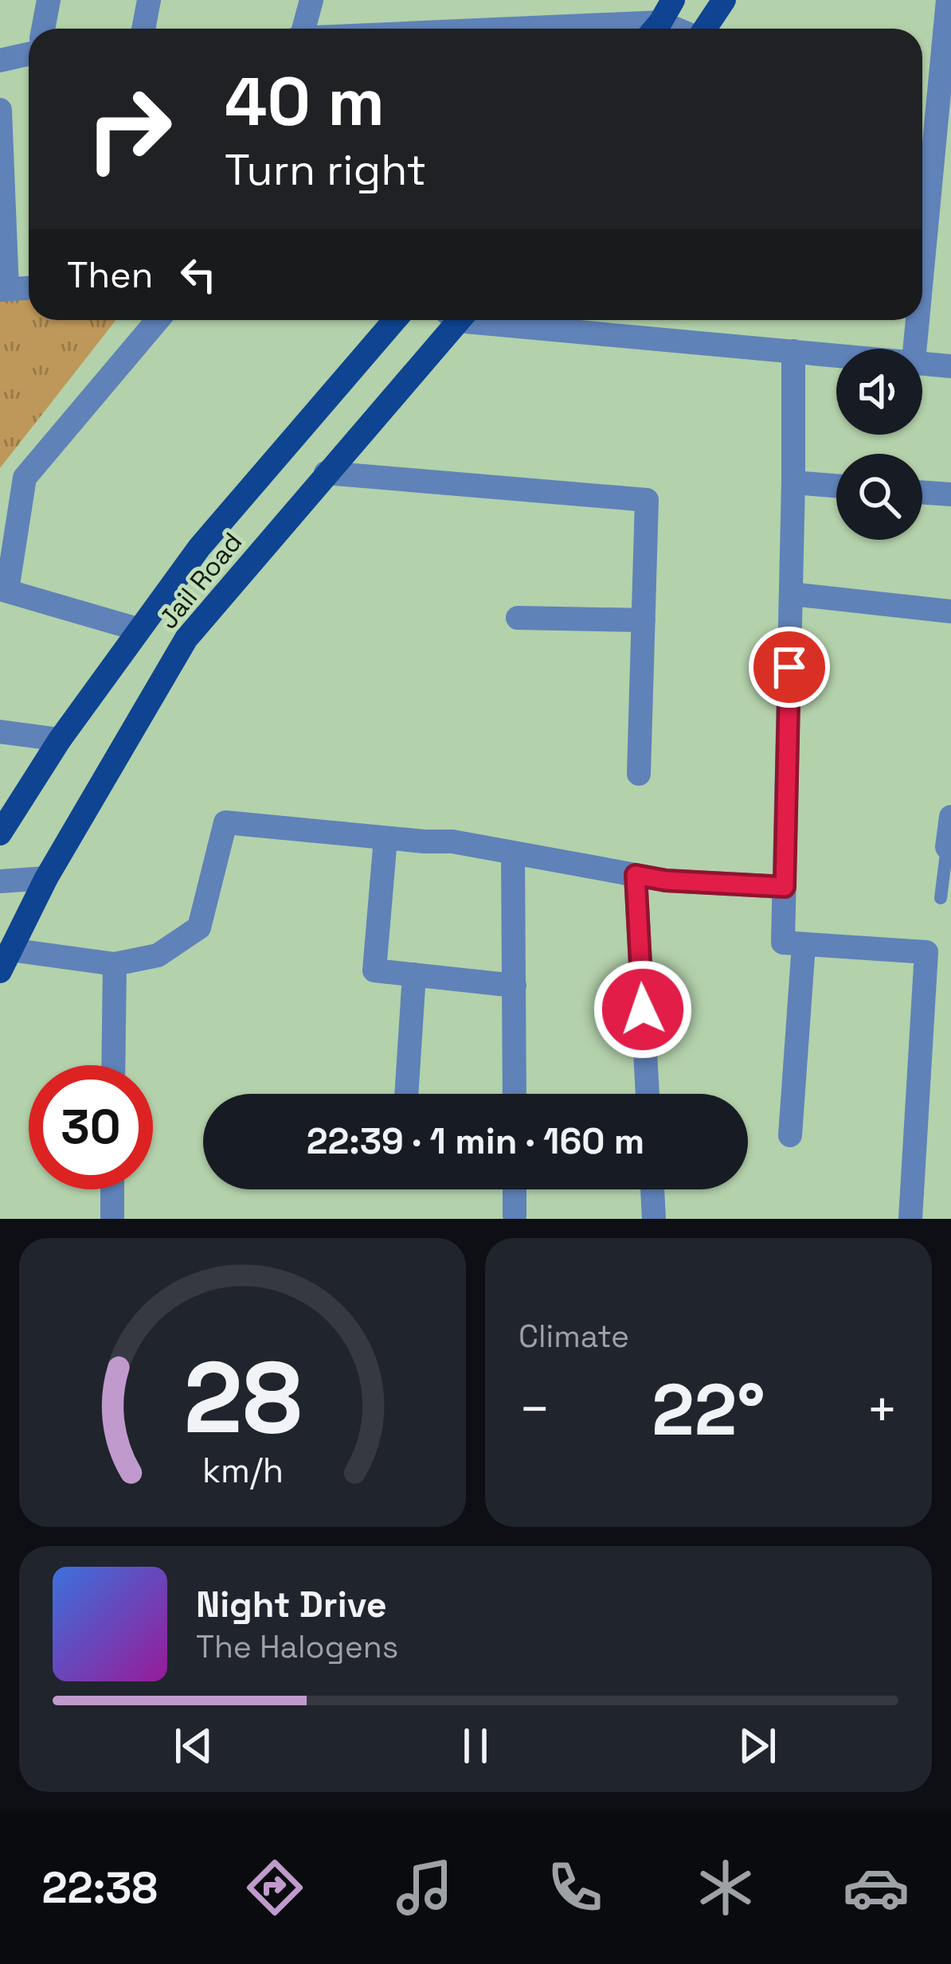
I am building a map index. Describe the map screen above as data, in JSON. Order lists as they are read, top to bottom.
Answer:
{
  "streets": {
    "main road": ["Jail Road"]
  },
  "page": {
    "turn": ["40 m", "Turn right"],
    "then": "Then",
    "limit": "30",
    "trip": "22:39 · 1 min · 160 m",
    "tile": "Climate",
    "heat": ["−", "22°", "+"],
    "song": ["Night Drive", "The Halogens"],
    "tabs": "22:38",
    "gauge": ["28", "km/h"]
  }
}
